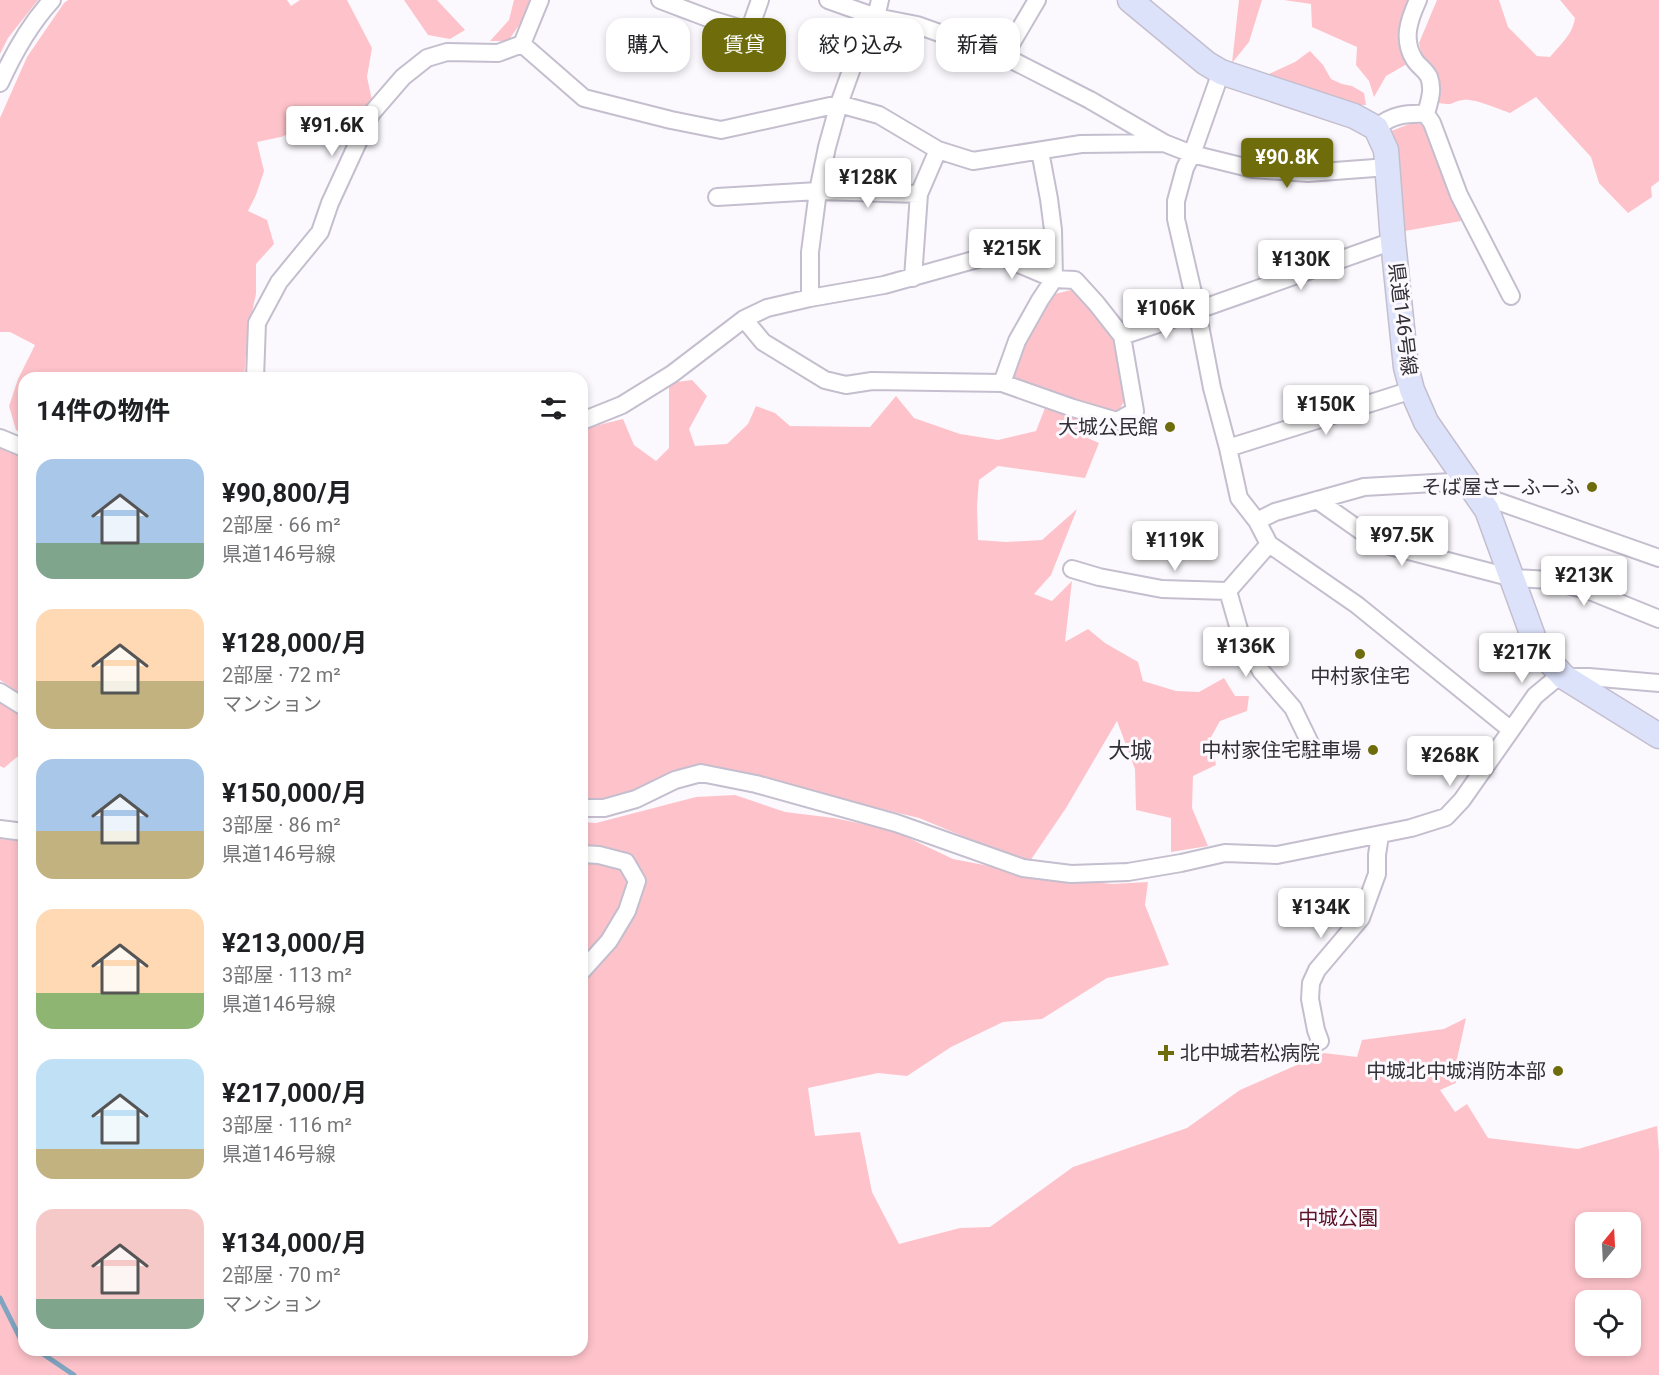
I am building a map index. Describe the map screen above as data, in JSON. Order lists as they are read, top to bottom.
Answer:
{
  "streets": {
    "main road": ["県道146号線"]
  },
  "districts": ["大城"],
  "parks": ["中城公園"],
  "places": {
    "other": [
      "大城公民館",
      "そば屋さーふーふ",
      "中村家住宅",
      "中村家住宅駐車場",
      "中城北中城消防本部"
    ],
    "health": ["北中城若松病院"]
  },
  "north": "top",
  "page": {
    "chip": [
      "購入",
      "賃貸",
      "絞り込み",
      "新着"
    ],
    "price": [
      "¥91.6K",
      "¥90.8K",
      "¥128K",
      "¥215K",
      "¥130K",
      "¥106K",
      "¥150K",
      "¥97.5K",
      "¥119K",
      "¥213K",
      "¥136K",
      "¥217K",
      "¥268K",
      "¥134K"
    ],
    "heading": "14件の物件",
    "list": [
      {
        "name": "¥90,800/月",
        "note": "2部屋 · 66 m² · 県道146号線"
      },
      {
        "name": "¥128,000/月",
        "note": "2部屋 · 72 m² · マンション"
      },
      {
        "name": "¥150,000/月",
        "note": "3部屋 · 86 m² · 県道146号線"
      },
      {
        "name": "¥213,000/月",
        "note": "3部屋 · 113 m² · 県道146号線"
      },
      {
        "name": "¥217,000/月",
        "note": "3部屋 · 116 m² · 県道146号線"
      },
      {
        "name": "¥134,000/月",
        "note": "2部屋 · 70 m² · マンション"
      }
    ]
  }
}
